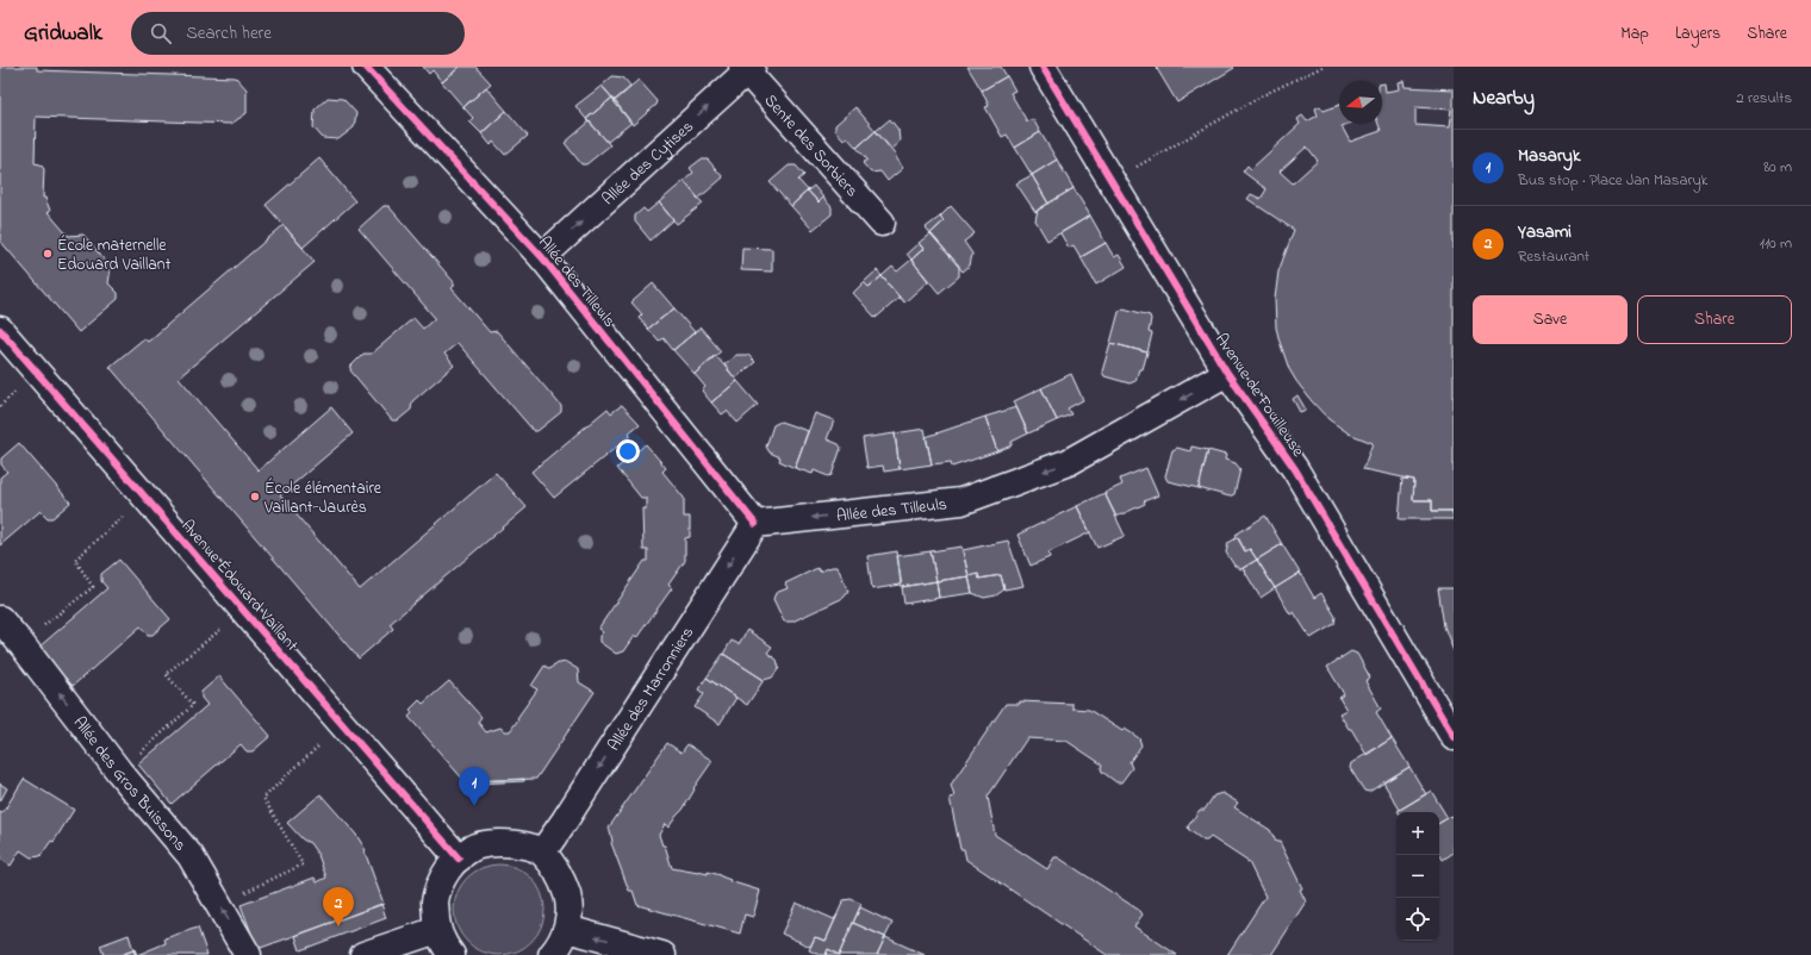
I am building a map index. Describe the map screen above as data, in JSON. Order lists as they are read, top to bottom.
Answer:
{
  "streets": {
    "street": [
      "Sente des Sorbiers",
      "Allée des Cytises",
      "Allée des Tilleuls",
      "Avenue de Fouilleuse",
      "Avenue Édouard Vaillant",
      "Allée des Marronniers",
      "Allée des Gros Buissons"
    ]
  },
  "crossings": [
    ["Sente des Sorbiers", "Allée des Cytises"],
    ["Allée des Cytises", "Allée des Tilleuls"],
    ["Allée des Tilleuls", "Avenue de Fouilleuse"],
    ["Allée des Tilleuls", "Allée des Marronniers"]
  ],
  "one_way": [
    "Allée des Cytises",
    "Allée des Tilleuls",
    "Allée des Marronniers",
    "Allée des Gros Buissons"
  ],
  "places": ["École maternelle Edouard Vaillant", "École élémentaire Vaillant-Jaurès"],
  "north": "left",
  "page": {
    "header": "Gridwalk",
    "search": "Search here",
    "nav": ["Map", "Layers", "Share"],
    "heading": ["Nearby", "2 results"],
    "list": [
      {
        "mark": "1",
        "name": "Masaryk",
        "note": "Bus stop · Place Jan Masaryk",
        "value": "80 m"
      },
      {
        "mark": "2",
        "name": "Yasami",
        "note": "Restaurant",
        "value": "110 m"
      }
    ],
    "buttons": ["Save", "Share"],
    "pins": ["1", "2"],
    "map_buttons": ["+", "−"]
  }
}
